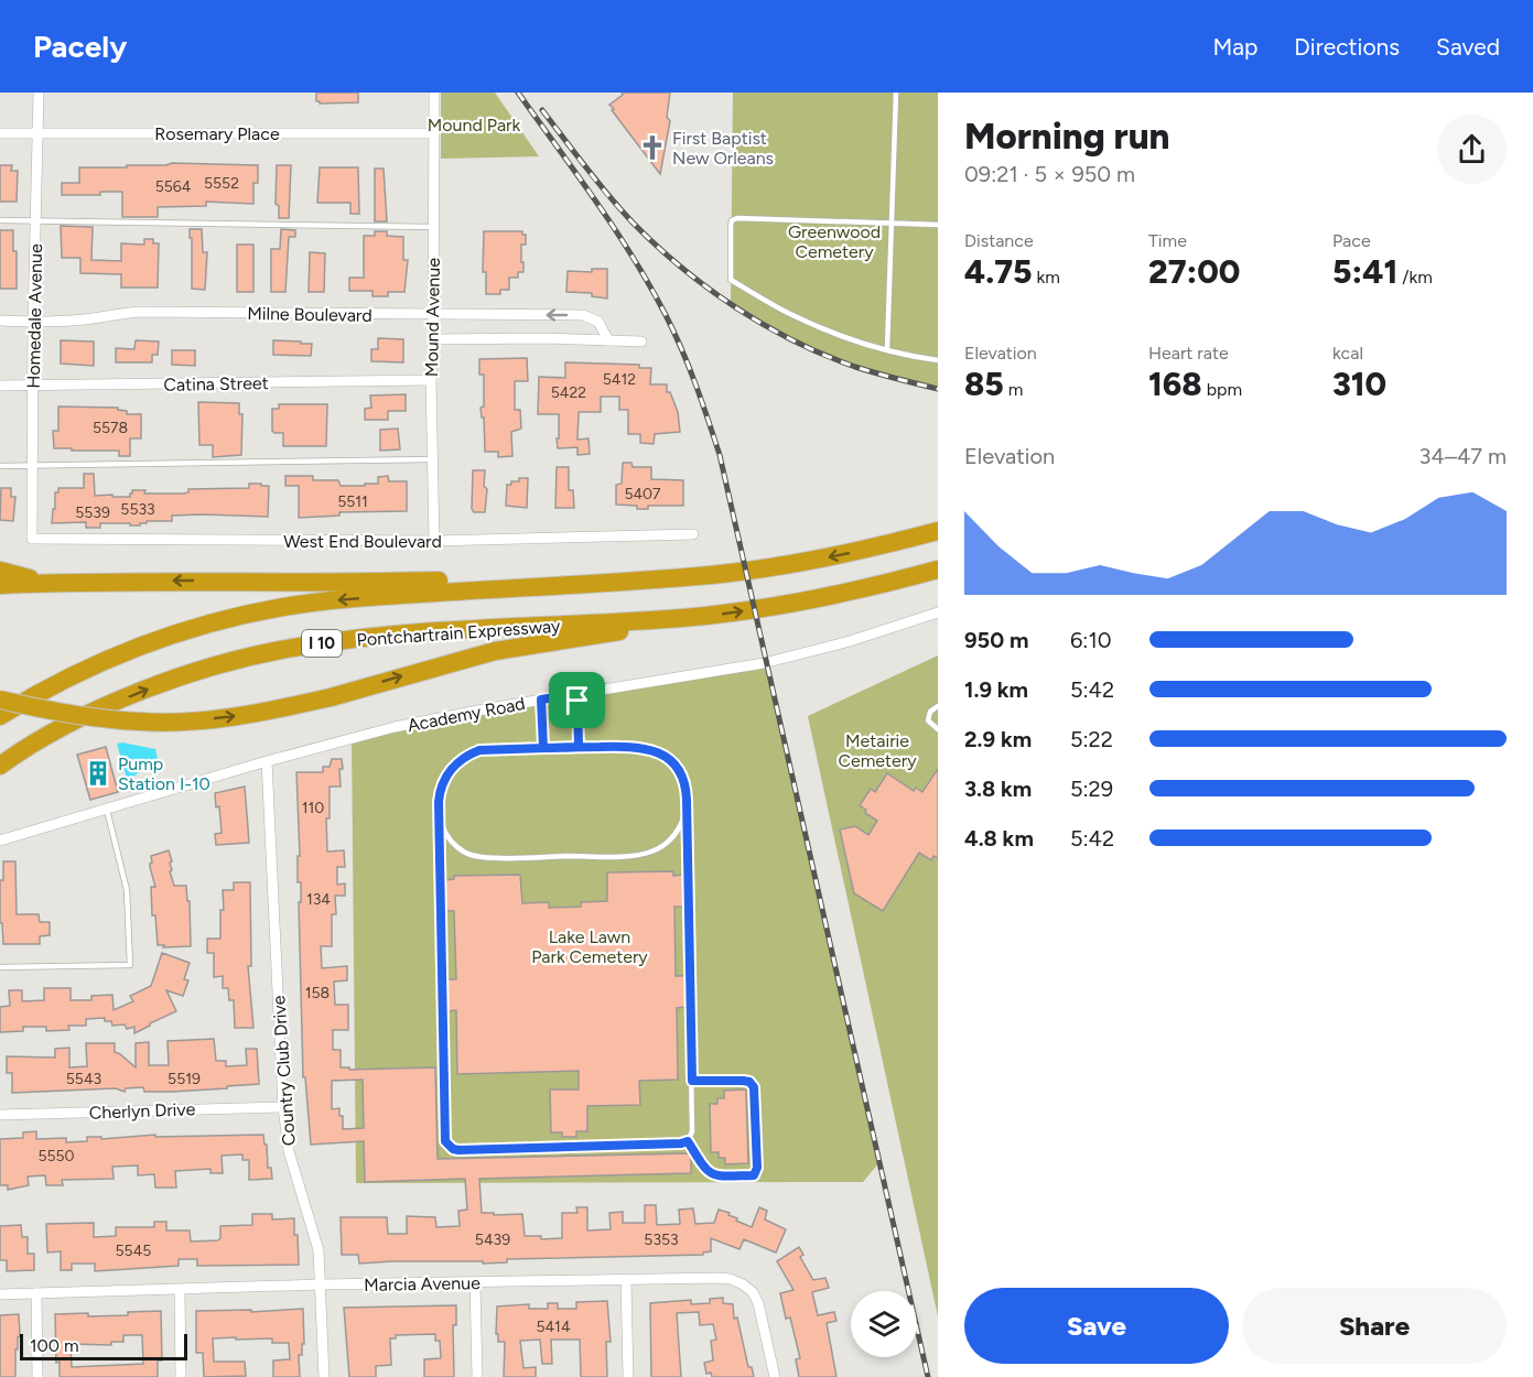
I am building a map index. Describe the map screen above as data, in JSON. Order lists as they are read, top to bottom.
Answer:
{
  "streets": {
    "highway": ["Pontchartrain Expressway", "I 10"],
    "street": [
      "Rosemary Place",
      "Milne Boulevard",
      "Homedale Avenue",
      "Mound Avenue",
      "Catina Street",
      "West End Boulevard",
      "Academy Road",
      "Country Club Drive",
      "Cherlyn Drive",
      "Marcia Avenue"
    ]
  },
  "crossings": [
    ["Rosemary Place", "Homedale Avenue"],
    ["Rosemary Place", "Mound Avenue"],
    ["Milne Boulevard", "Homedale Avenue"],
    ["Milne Boulevard", "Mound Avenue"],
    ["Homedale Avenue", "Catina Street"],
    ["Homedale Avenue", "West End Boulevard"],
    ["Mound Avenue", "Catina Street"],
    ["Mound Avenue", "West End Boulevard"],
    ["Academy Road", "Country Club Drive"],
    ["Country Club Drive", "Cherlyn Drive"],
    ["Country Club Drive", "Marcia Avenue"]
  ],
  "parks": [
    "Mound Park",
    "Greenwood Cemetery",
    "Metairie Cemetery",
    "Lake Lawn Park Cemetery"
  ],
  "places": {
    "church": ["First Baptist New Orleans"],
    "building": ["Pump Station I-10"]
  },
  "house_numbers": [
    "5552",
    "5564",
    "5412",
    "5422",
    "5578",
    "5407",
    "5511",
    "5533",
    "5539",
    "110",
    "134",
    "158",
    "5543",
    "5519",
    "5550",
    "5439",
    "5353",
    "5545",
    "5414"
  ],
  "scale_bar": "100 m",
  "page": {
    "header": "Pacely",
    "nav": ["Map", "Directions", "Saved"],
    "heading": ["Morning run", "09:21 · 5 × 950 m"],
    "stats": [
      ["Distance", "4.75 km"],
      ["Time", "27:00"],
      ["Pace", "5:41 /km"],
      ["Elevation", "85 m"],
      ["Heart rate", "168 bpm"],
      ["kcal", "310"]
    ],
    "chart": ["Elevation", "34–47 m"],
    "list": [
      {
        "name": "950 m",
        "note": "6:10"
      },
      {
        "name": "1.9 km",
        "note": "5:42"
      },
      {
        "name": "2.9 km",
        "note": "5:22"
      },
      {
        "name": "3.8 km",
        "note": "5:29"
      },
      {
        "name": "4.8 km",
        "note": "5:42"
      }
    ],
    "buttons": ["Save", "Share"],
    "scale": "100 m"
  }
}
